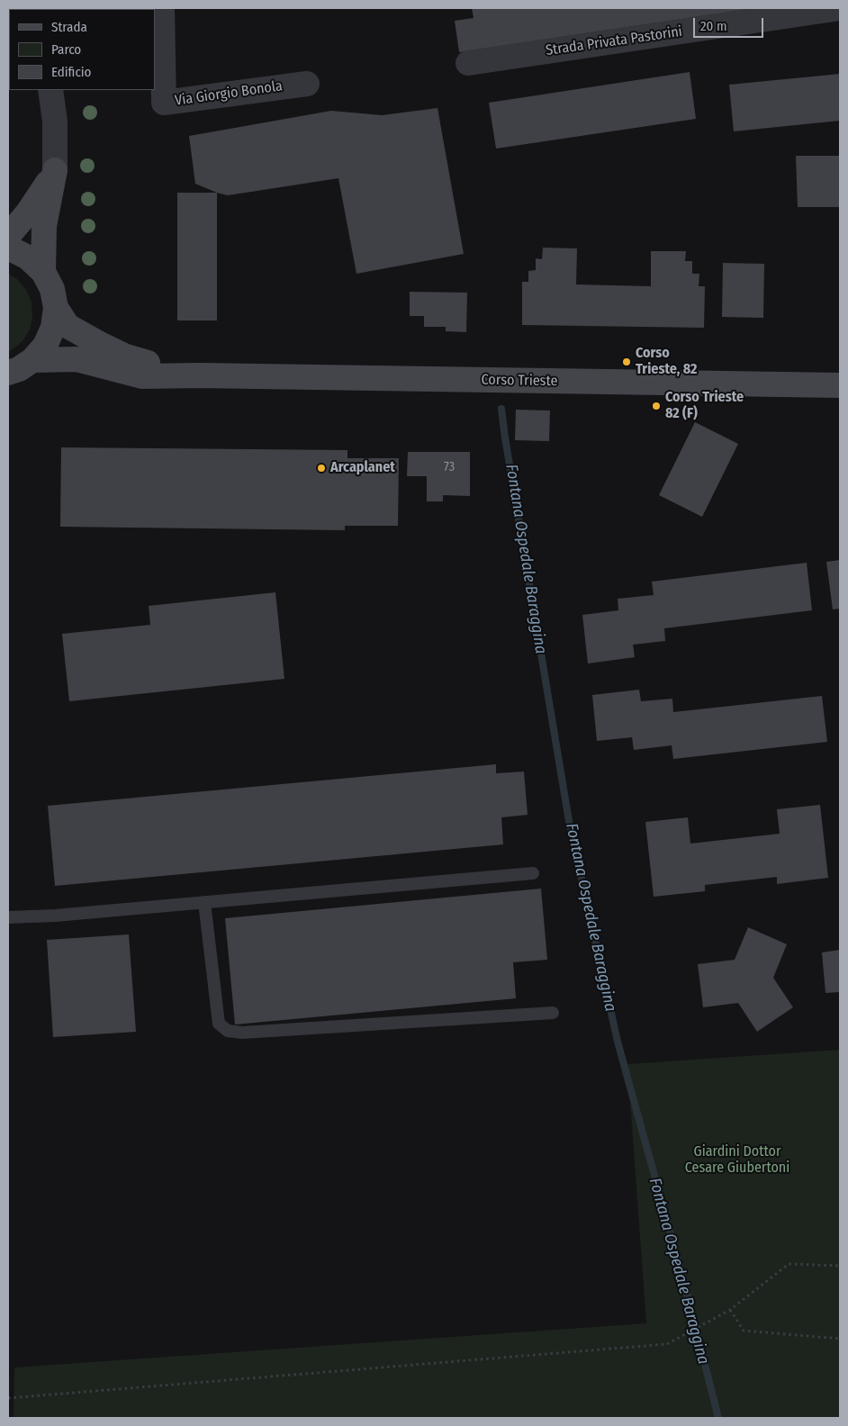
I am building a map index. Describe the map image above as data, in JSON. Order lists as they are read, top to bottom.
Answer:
{
  "streets": {
    "main road": ["Corso Trieste"],
    "street": ["Strada Privata Pastorini", "Via Giorgio Bonola"]
  },
  "water": ["Fontana Ospedale Baraggina"],
  "parks": ["Giardini Dottor Cesare Giubertoni"],
  "places": ["Corso Trieste, 82", "Corso Trieste 82 (F)", "Arcaplanet"],
  "house_numbers": ["73"],
  "legend": ["Strada", "Parco", "Edificio"],
  "scale_bar": "20 m"
}
